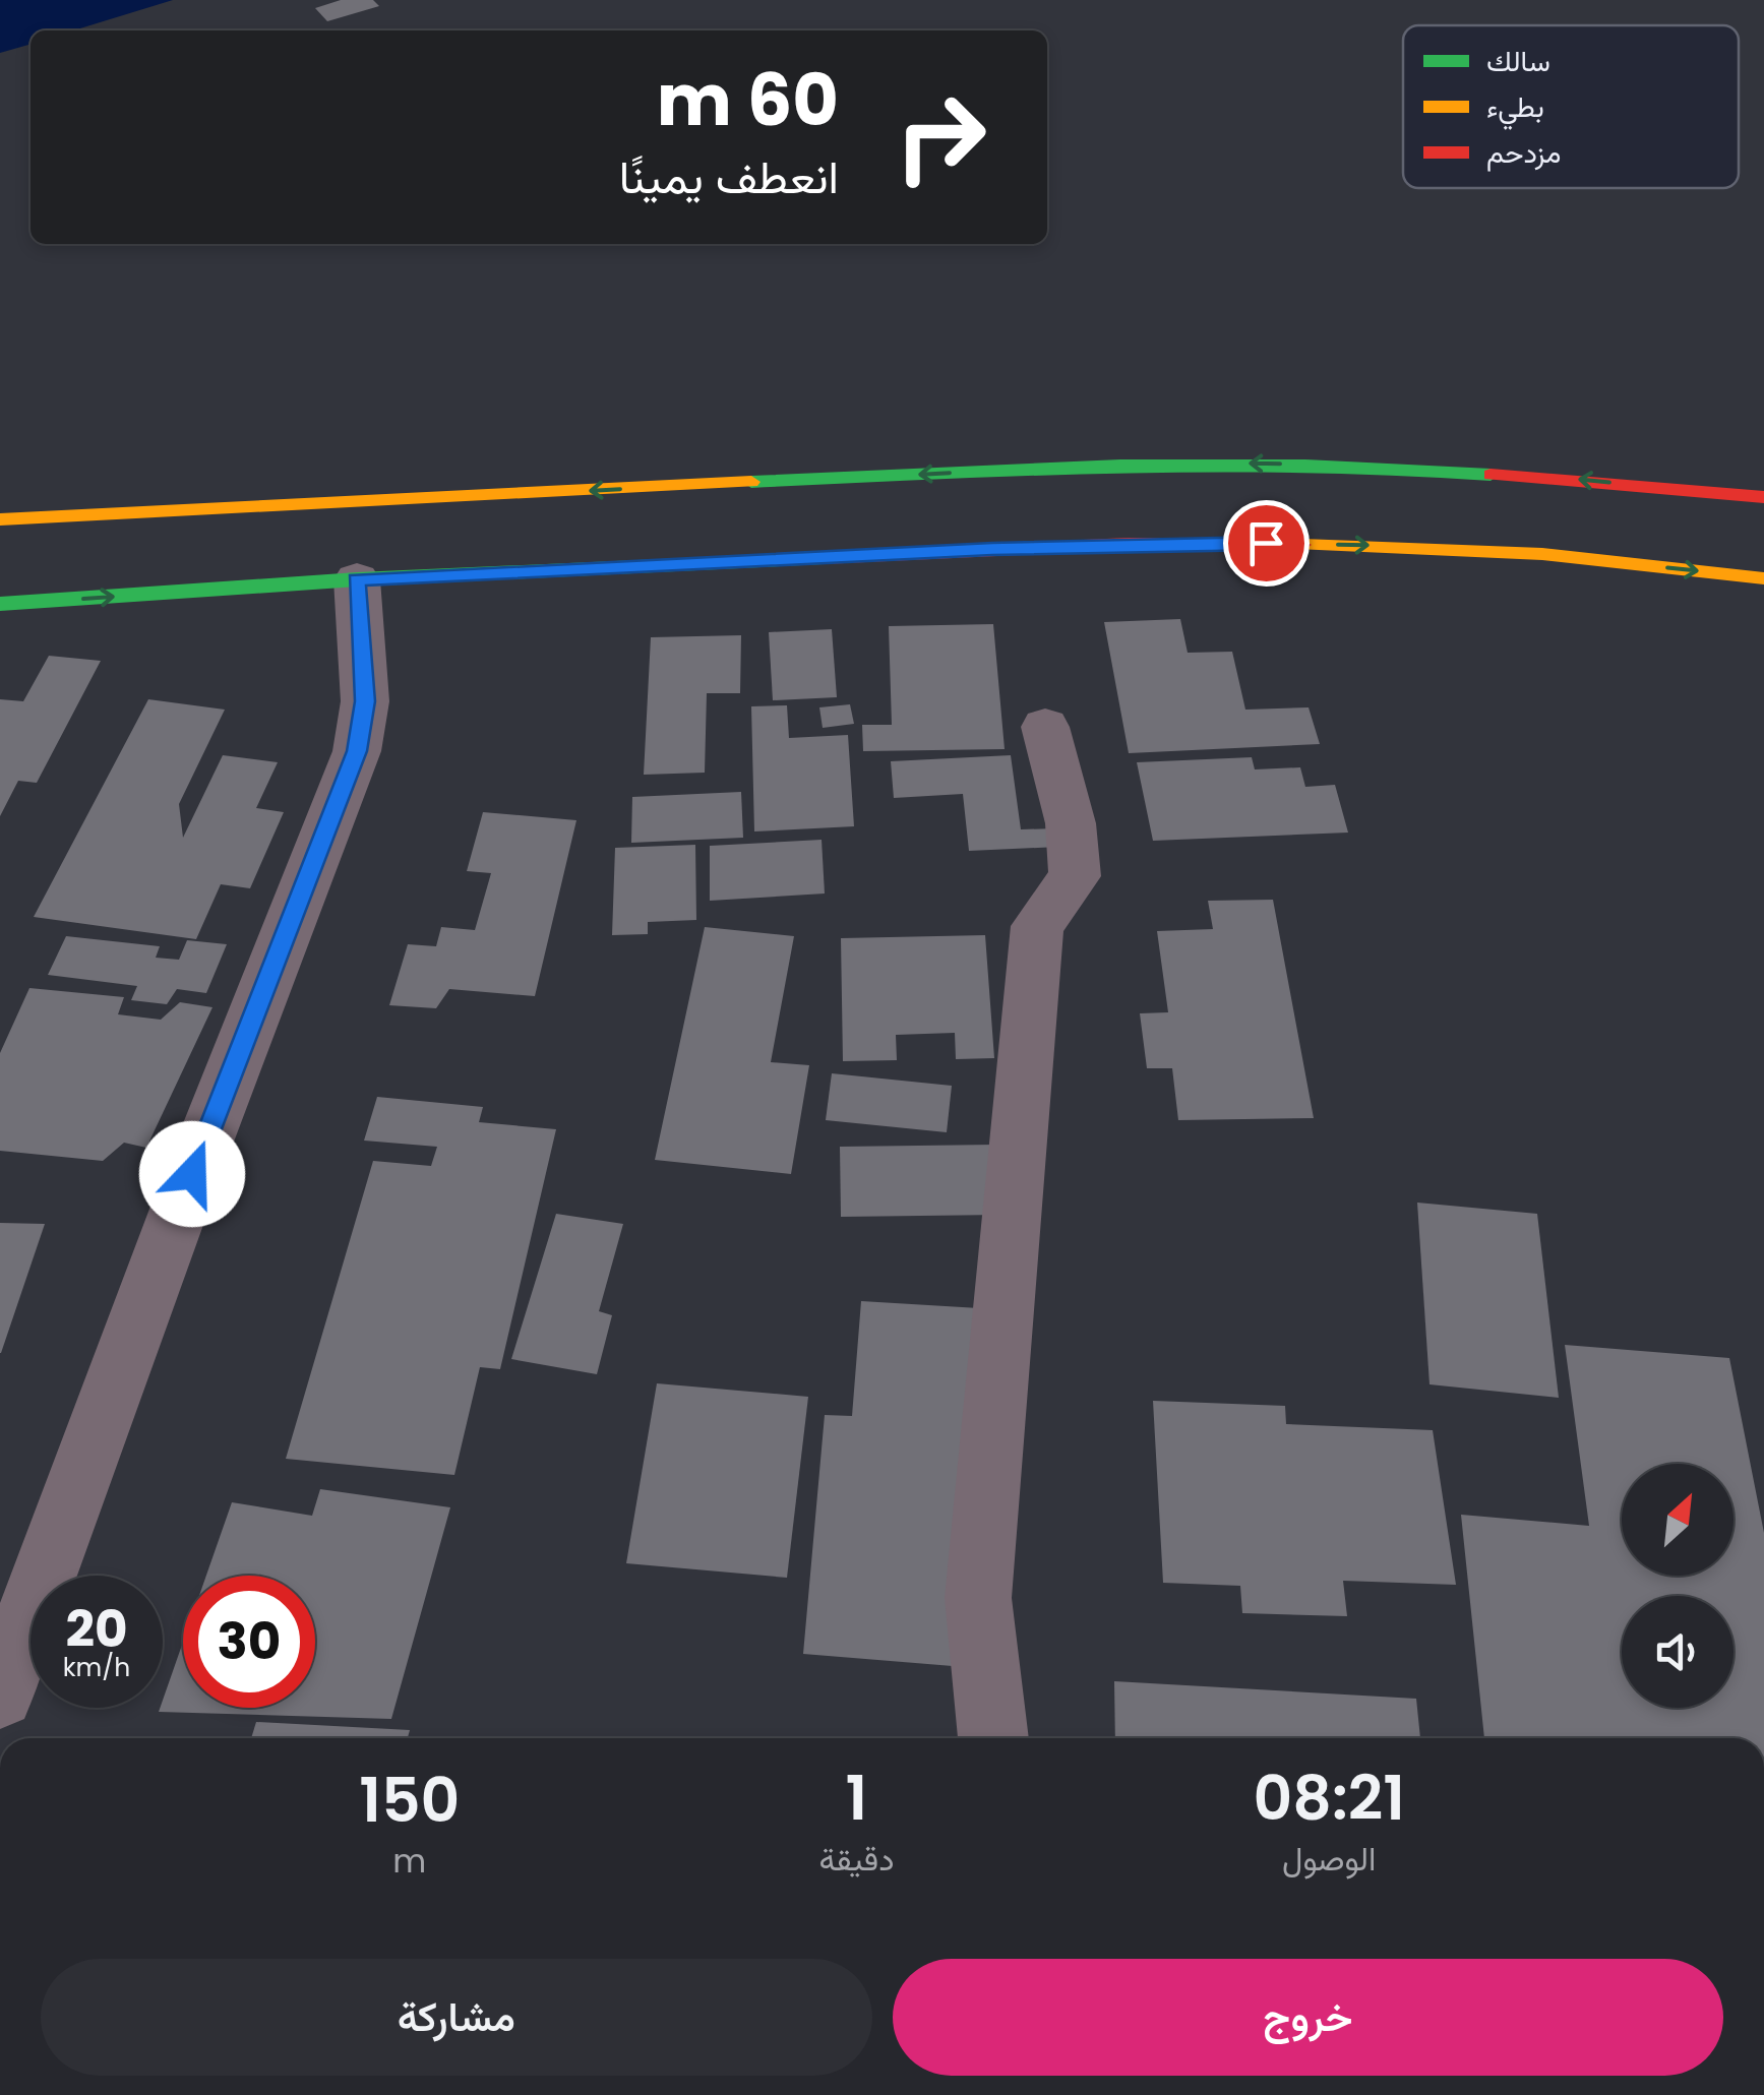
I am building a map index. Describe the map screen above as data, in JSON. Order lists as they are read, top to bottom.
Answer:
{
  "legend": ["سالك", "بطيء", "مزدحم"],
  "north": "top right",
  "page": {
    "turn": ["60 m", "انعطف يمينًا"],
    "speed": "20 km/h",
    "limit": "30",
    "eta": [
      "08:21",
      "الوصول",
      "1",
      "دقيقة",
      "150",
      "m"
    ],
    "buttons": ["خروج", "مشاركة"]
  }
}
